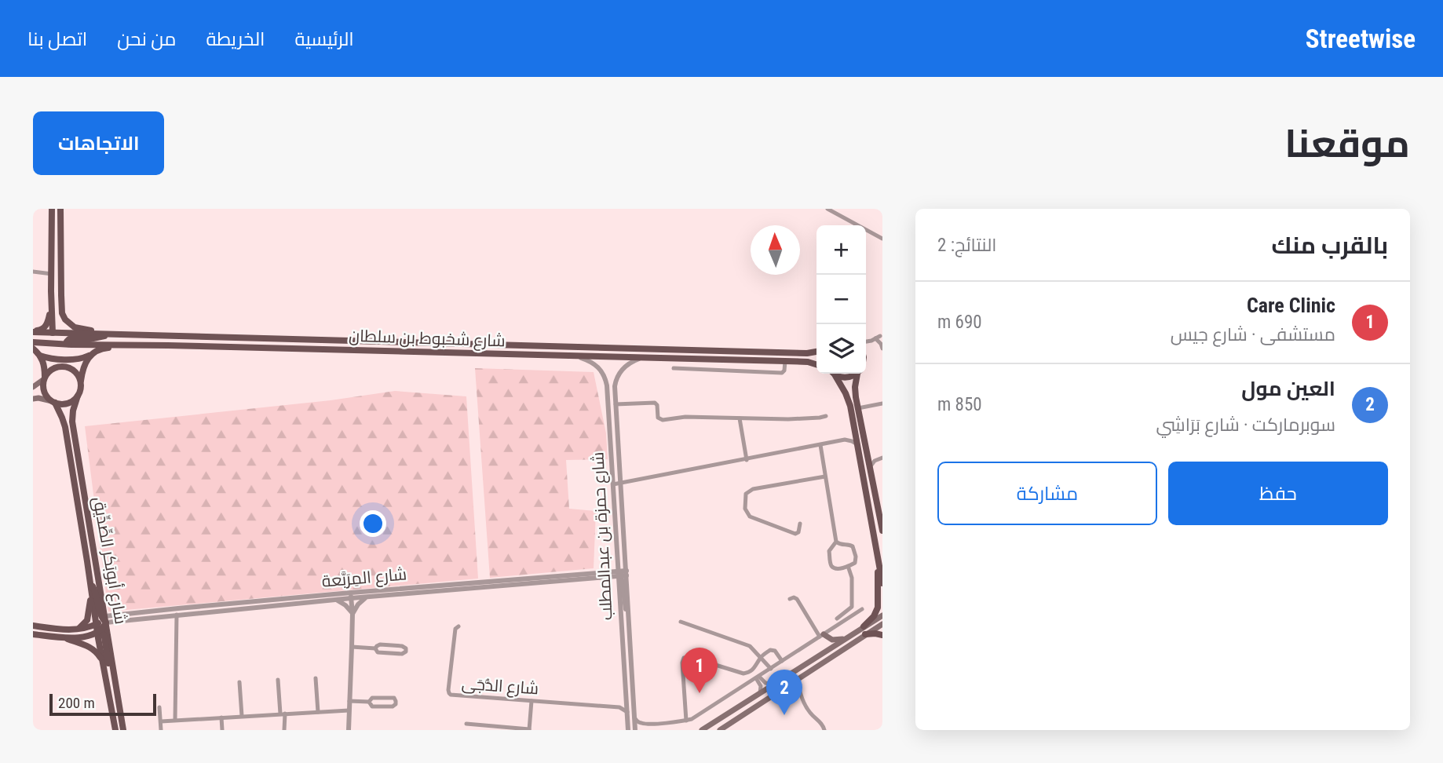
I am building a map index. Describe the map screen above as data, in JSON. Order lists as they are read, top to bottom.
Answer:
{
  "streets": {
    "main road": ["شارع شخبوط بن سلطان", "شارع أبوبَكر الصِّدِّيق"],
    "street": ["شارع حمزة بن عبدالمطلب", "شارع المِرَبَّعة", "شارع الدُّجَى"]
  },
  "crossings": [
    ["شارع شخبوط بن سلطان", "شارع حمزة بن عبدالمطلب"],
    ["شارع حمزة بن عبدالمطلب", "شارع المِرَبَّعة"],
    ["شارع حمزة بن عبدالمطلب", "شارع الدُّجَى"],
    ["شارع أبوبَكر الصِّدِّيق", "شارع المِرَبَّعة"]
  ],
  "scale_bar": "200 m",
  "north": "top",
  "page": {
    "header": "Streetwise",
    "nav": [
      "الرئيسية",
      "الخريطة",
      "من نحن",
      "اتصل بنا"
    ],
    "title": "موقعنا",
    "buttons": [
      "الاتجاهات",
      ["حفظ", "مشاركة"]
    ],
    "heading": ["بالقرب منك", "النتائج: 2"],
    "map_buttons": ["+", "−"],
    "list": [
      {
        "mark": "1",
        "name": "Care Clinic",
        "note": "مستشفى · شارع جيس",
        "value": "690 m"
      },
      {
        "mark": "2",
        "name": "العين مول",
        "note": "سوبرماركت · شارع بَرَاشِي",
        "value": "850 m"
      }
    ],
    "pins": ["1", "2"],
    "scale": "200 m"
  }
}
